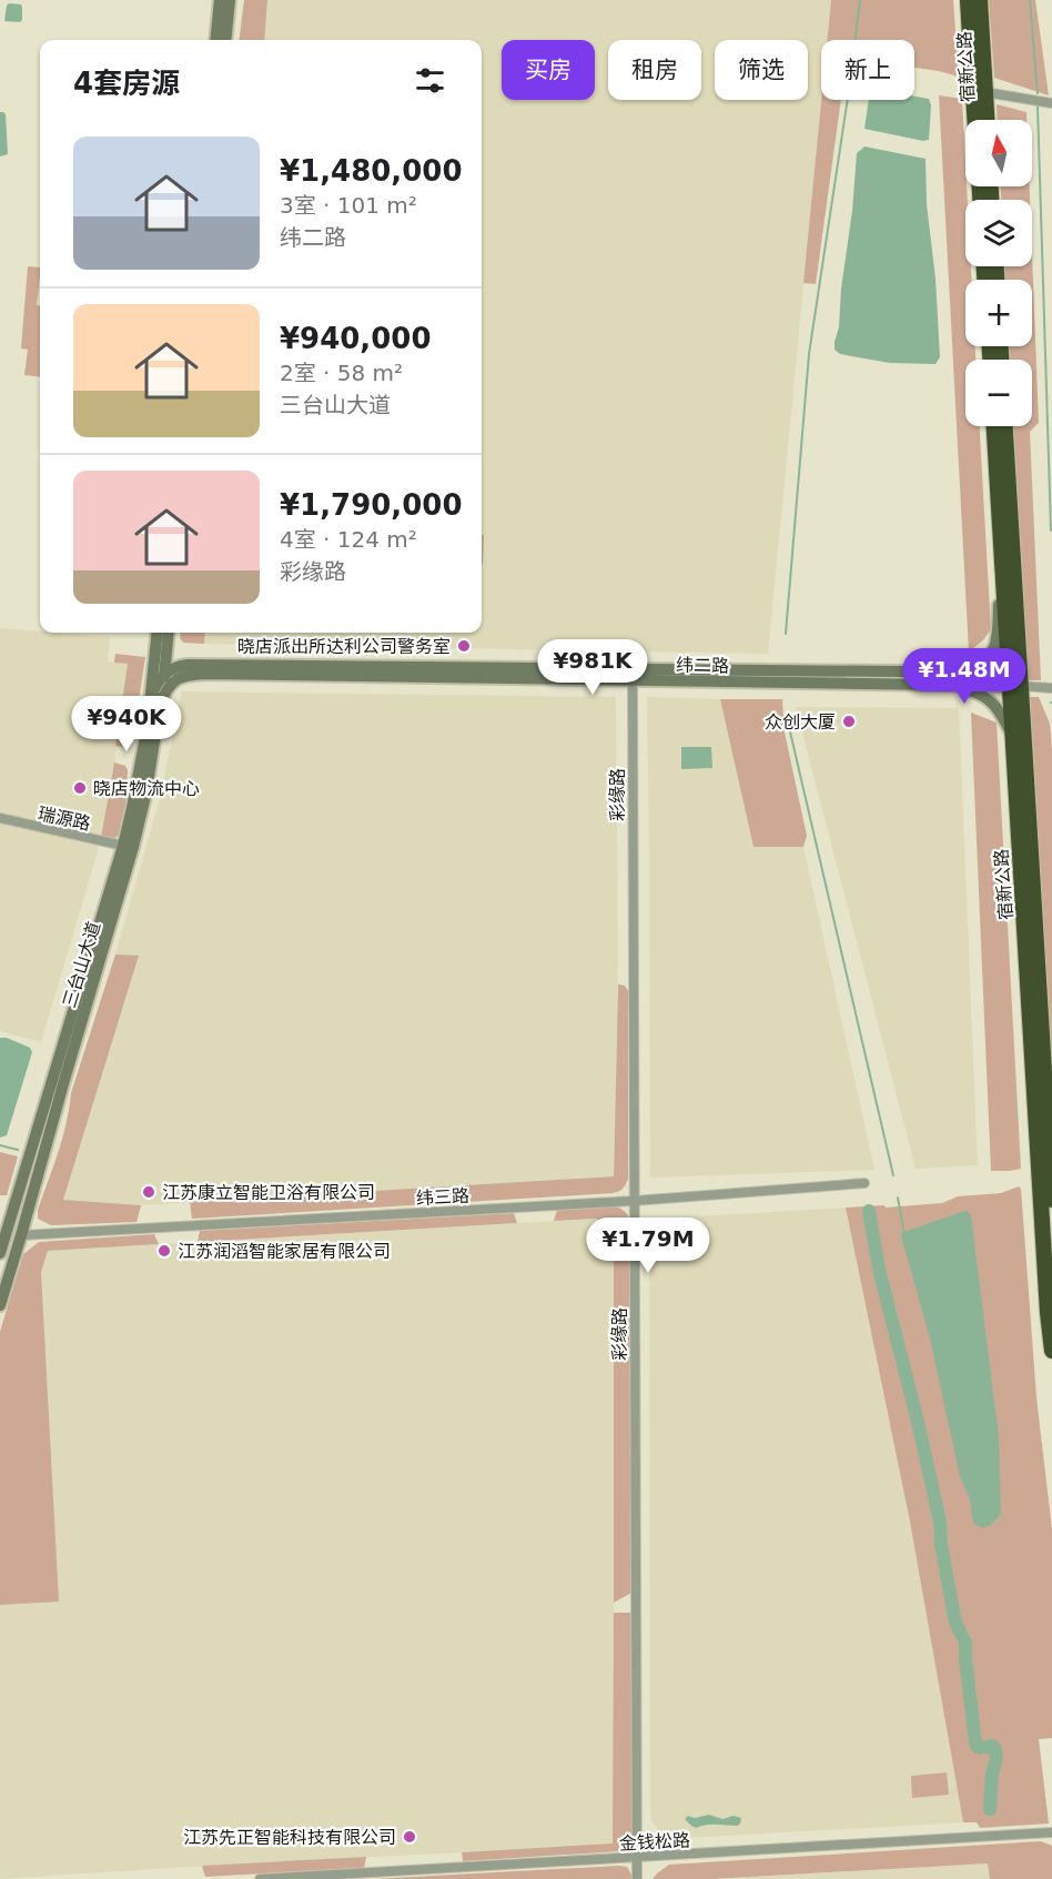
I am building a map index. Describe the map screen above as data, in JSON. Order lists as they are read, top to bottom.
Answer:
{
  "streets": {
    "highway": ["宿新公路"],
    "street": [
      "纬二路",
      "彩缘路",
      "瑞源路",
      "三台山大道",
      "纬三路",
      "金钱松路"
    ]
  },
  "crossings": [
    ["宿新公路", "纬二路"],
    ["纬二路", "彩缘路"],
    ["纬二路", "三台山大道"],
    ["彩缘路", "纬三路"],
    ["彩缘路", "金钱松路"],
    ["瑞源路", "三台山大道"],
    ["三台山大道", "纬三路"]
  ],
  "places": [
    "晓店派出所达利公司警务室",
    "众创大厦",
    "晓店物流中心",
    "江苏康立智能卫浴有限公司",
    "江苏润滔智能家居有限公司",
    "江苏先正智能科技有限公司"
  ],
  "north": "top",
  "page": {
    "chip": [
      "买房",
      "租房",
      "筛选",
      "新上"
    ],
    "heading": "4套房源",
    "map_buttons": ["+", "−"],
    "list": [
      {
        "name": "¥1,480,000",
        "note": "3室 · 101 m² · 纬二路"
      },
      {
        "name": "¥940,000",
        "note": "2室 · 58 m² · 三台山大道"
      },
      {
        "name": "¥1,790,000",
        "note": "4室 · 124 m² · 彩缘路"
      }
    ],
    "price": [
      "¥981K",
      "¥1.48M",
      "¥940K",
      "¥1.79M"
    ]
  }
}
